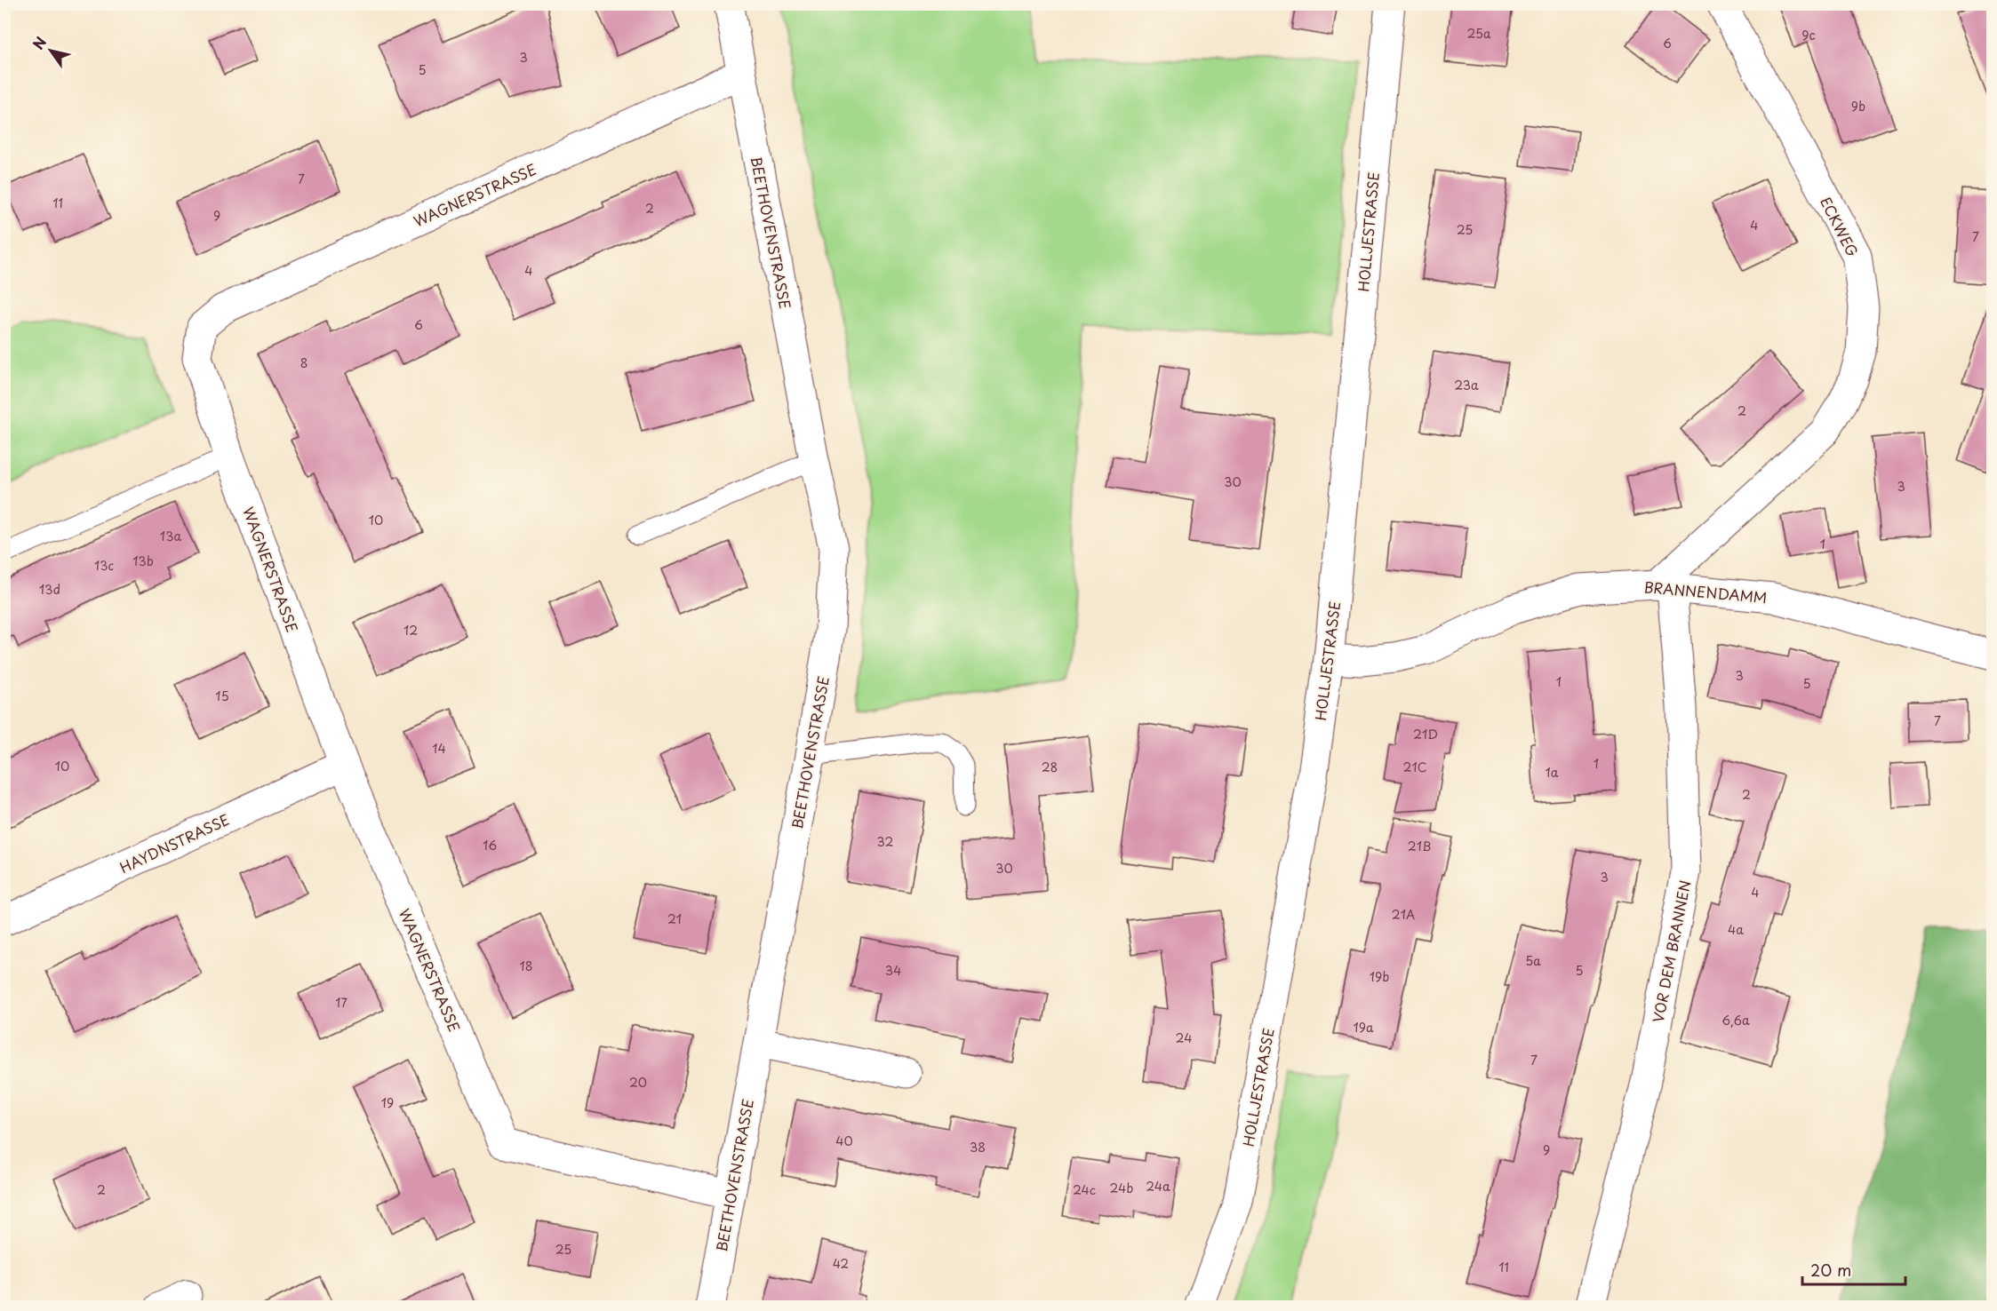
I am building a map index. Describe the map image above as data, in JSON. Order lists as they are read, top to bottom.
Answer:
{
  "streets": {
    "street": [
      "WAGNERSTRASSE",
      "ECKWEG",
      "HOLLJESTRASSE",
      "BEETHOVENSTRASSE",
      "BRANNENDAMM",
      "HAYDNSTRASSE",
      "VOR DEM BRANNEN"
    ]
  },
  "crossings": [
    ["WAGNERSTRASSE", "BEETHOVENSTRASSE"],
    ["WAGNERSTRASSE", "HAYDNSTRASSE"],
    ["ECKWEG", "BRANNENDAMM"],
    ["ECKWEG", "VOR DEM BRANNEN"],
    ["HOLLJESTRASSE", "BRANNENDAMM"],
    ["BRANNENDAMM", "VOR DEM BRANNEN"]
  ],
  "house_numbers": [
    "25a",
    "9c",
    "6",
    "3",
    "5",
    "9b",
    "7",
    "11",
    "2",
    "9",
    "4",
    "25",
    "7",
    "4",
    "6",
    "8",
    "23a",
    "2",
    "30",
    "3",
    "10",
    "13a",
    "1",
    "13b",
    "13c",
    "13d",
    "12",
    "3",
    "1",
    "5",
    "15",
    "7",
    "21D",
    "14",
    "1",
    "10",
    "28",
    "21C",
    "1a",
    "2",
    "32",
    "16",
    "21B",
    "30",
    "3",
    "4",
    "21A",
    "21",
    "4a",
    "5a",
    "18",
    "34",
    "5",
    "19b",
    "17",
    "6,6a",
    "19a",
    "24",
    "7",
    "20",
    "19",
    "40",
    "38",
    "9",
    "24a",
    "24b",
    "2",
    "24c",
    "25",
    "42",
    "11"
  ],
  "scale_bar": "20 m",
  "north": "top left"
}
